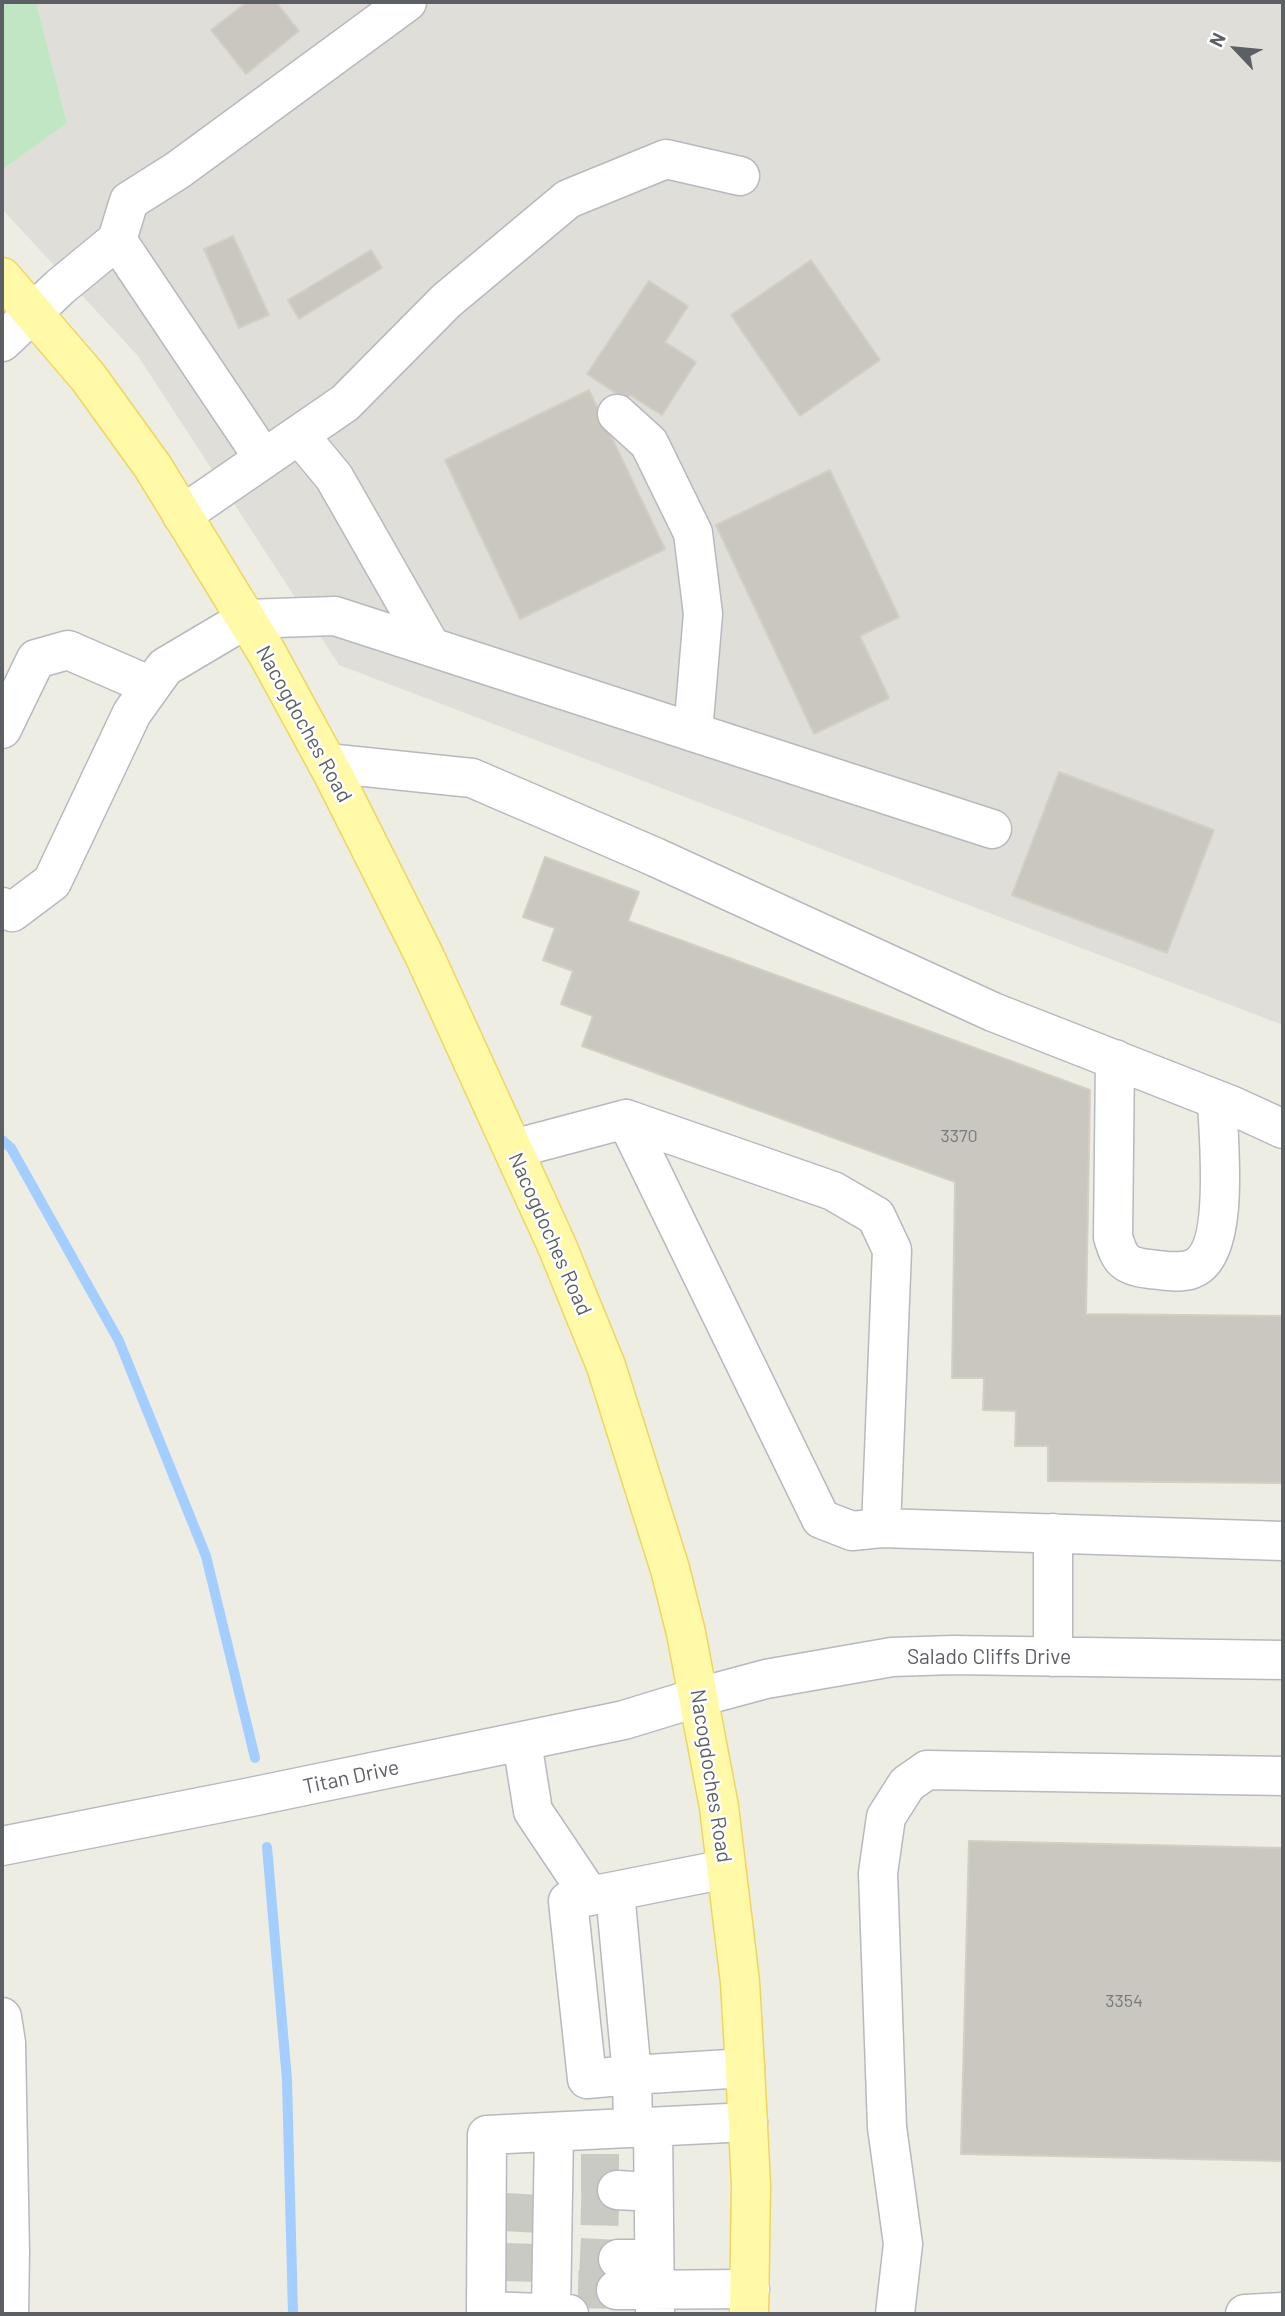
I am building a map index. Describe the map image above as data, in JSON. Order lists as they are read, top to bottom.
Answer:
{
  "streets": {
    "main road": ["Nacogdoches Road"],
    "street": ["Salado Cliffs Drive", "Titan Drive"]
  },
  "crossings": [
    ["Nacogdoches Road", "Salado Cliffs Drive"],
    ["Nacogdoches Road", "Titan Drive"],
    ["Salado Cliffs Drive", "Titan Drive"]
  ],
  "house_numbers": ["3370", "3354"],
  "north": "top left"
}
